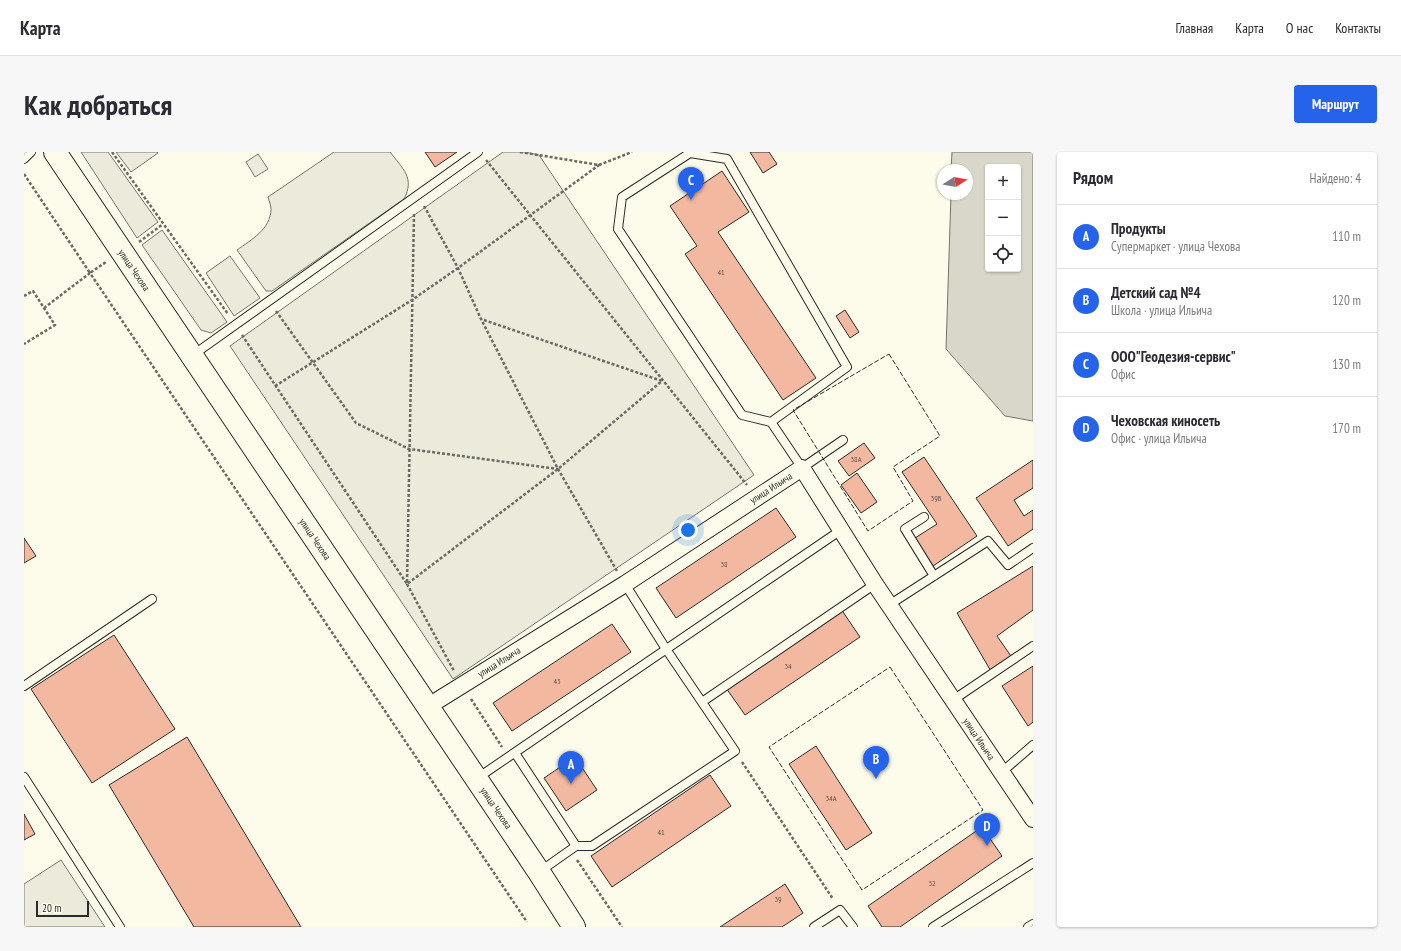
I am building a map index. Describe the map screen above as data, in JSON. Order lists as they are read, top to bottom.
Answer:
{
  "streets": {
    "main road": ["улица Чехова"],
    "street": ["улица Ильича"]
  },
  "crossings": [
    ["улица Чехова", "улица Ильича"]
  ],
  "house_numbers": [
    "41",
    "38А",
    "39Б",
    "38",
    "34",
    "43",
    "34А",
    "41",
    "32",
    "39"
  ],
  "scale_bar": "20 m",
  "north": "right",
  "page": {
    "header": "Карта",
    "nav": [
      "Главная",
      "Карта",
      "О нас",
      "Контакты"
    ],
    "buttons": "Маршрут",
    "title": "Как добраться",
    "heading": ["Рядом", "Найдено: 4"],
    "map_buttons": ["+", "−"],
    "pins": [
      "C",
      "B",
      "A",
      "D"
    ],
    "list": [
      {
        "mark": "A",
        "name": "Продукты",
        "note": "Супермаркет · улица Чехова",
        "value": "110 m"
      },
      {
        "mark": "B",
        "name": "Детский сад №4",
        "note": "Школа · улица Ильича",
        "value": "120 m"
      },
      {
        "mark": "C",
        "name": "ООО\"Геодезия-сервис\"",
        "note": "Офис",
        "value": "130 m"
      },
      {
        "mark": "D",
        "name": "Чеховская киносеть",
        "note": "Офис · улица Ильича",
        "value": "170 m"
      }
    ],
    "scale": "20 m"
  }
}
